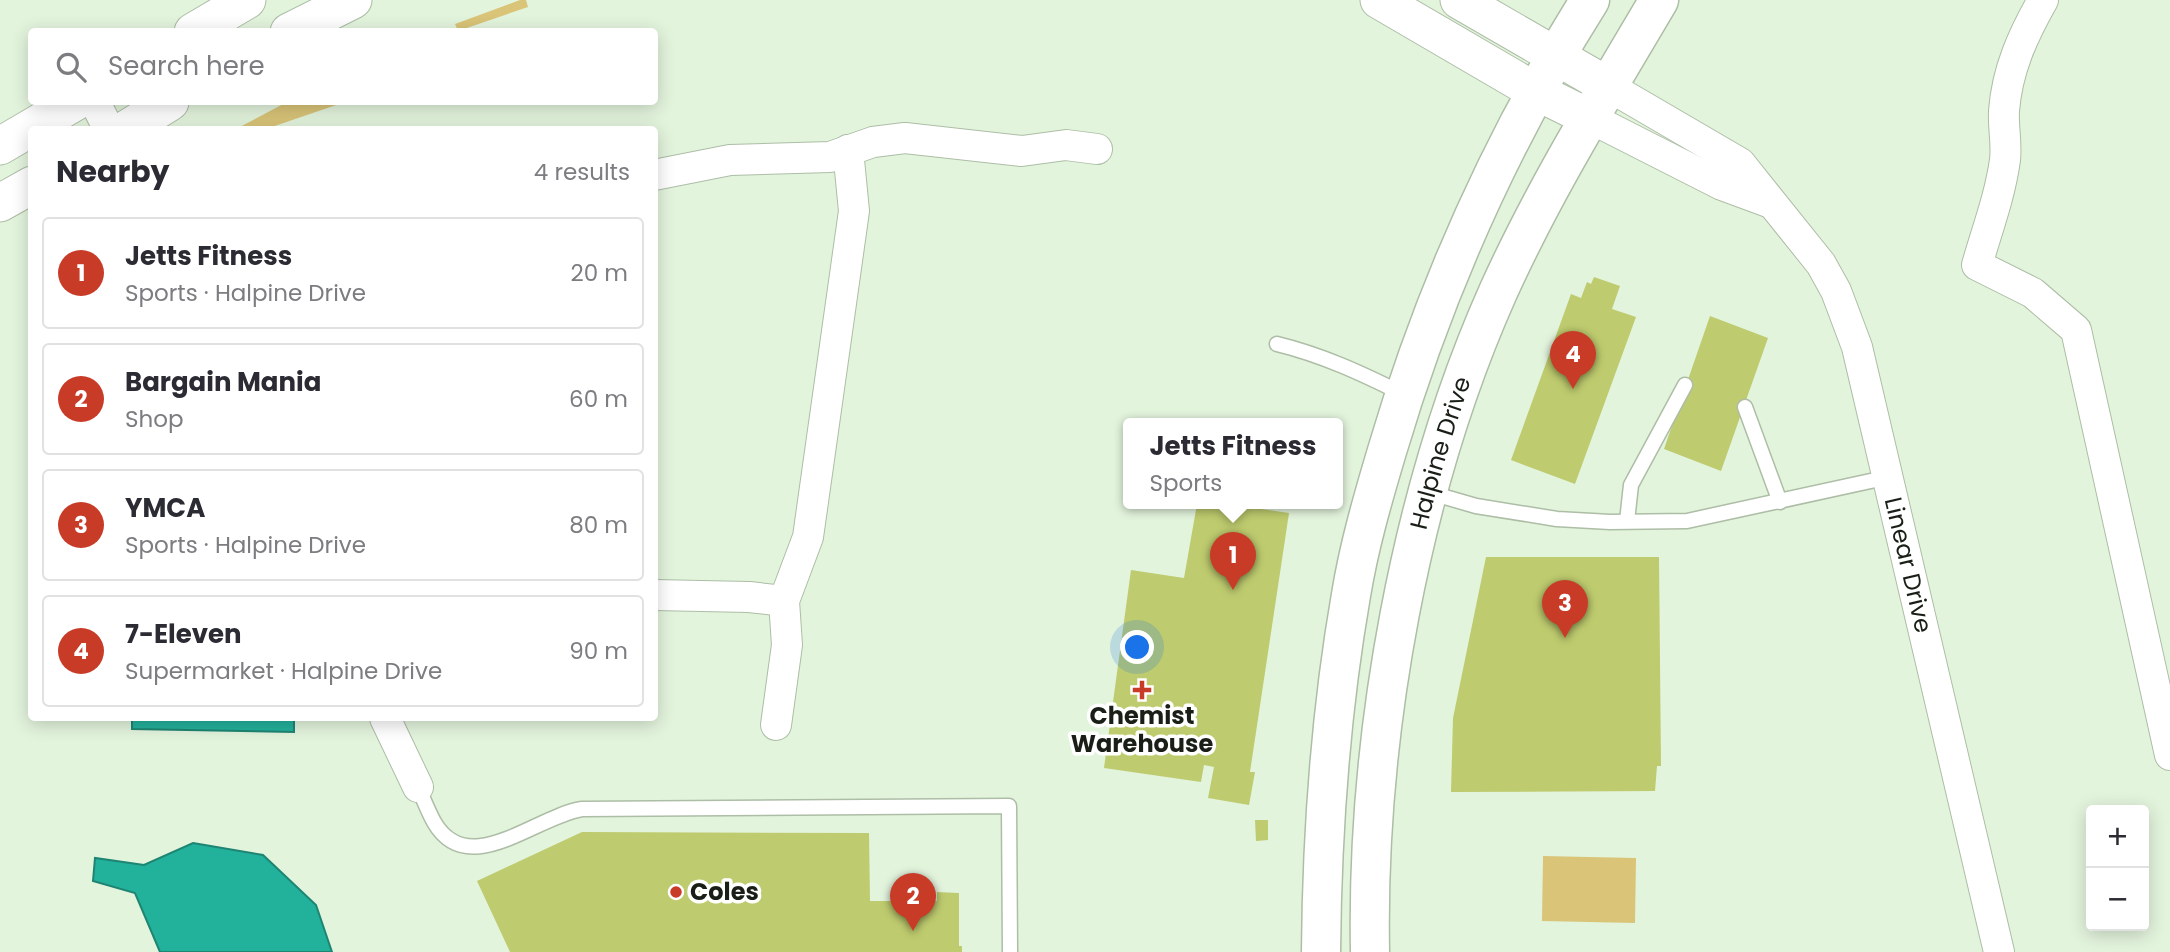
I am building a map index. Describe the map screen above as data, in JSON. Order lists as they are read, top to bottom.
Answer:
{
  "streets": {
    "main road": ["Halpine Drive"],
    "street": ["Linear Drive"]
  },
  "crossings": [
    ["Halpine Drive", "Linear Drive"]
  ],
  "places": {
    "health": ["Chemist Warehouse"],
    "other": ["Coles"]
  },
  "page": {
    "search": "Search here",
    "heading": ["Nearby", "4 results"],
    "list": [
      {
        "mark": "1",
        "name": "Jetts Fitness",
        "note": "Sports · Halpine Drive",
        "value": "20 m"
      },
      {
        "mark": "2",
        "name": "Bargain Mania",
        "note": "Shop",
        "value": "60 m"
      },
      {
        "mark": "3",
        "name": "YMCA",
        "note": "Sports · Halpine Drive",
        "value": "80 m"
      },
      {
        "mark": "4",
        "name": "7-Eleven",
        "note": "Supermarket · Halpine Drive",
        "value": "90 m"
      }
    ],
    "pins": [
      "4",
      "1",
      "3",
      "2"
    ],
    "popup": ["Jetts Fitness", "Sports"],
    "map_buttons": ["+", "−"]
  }
}
